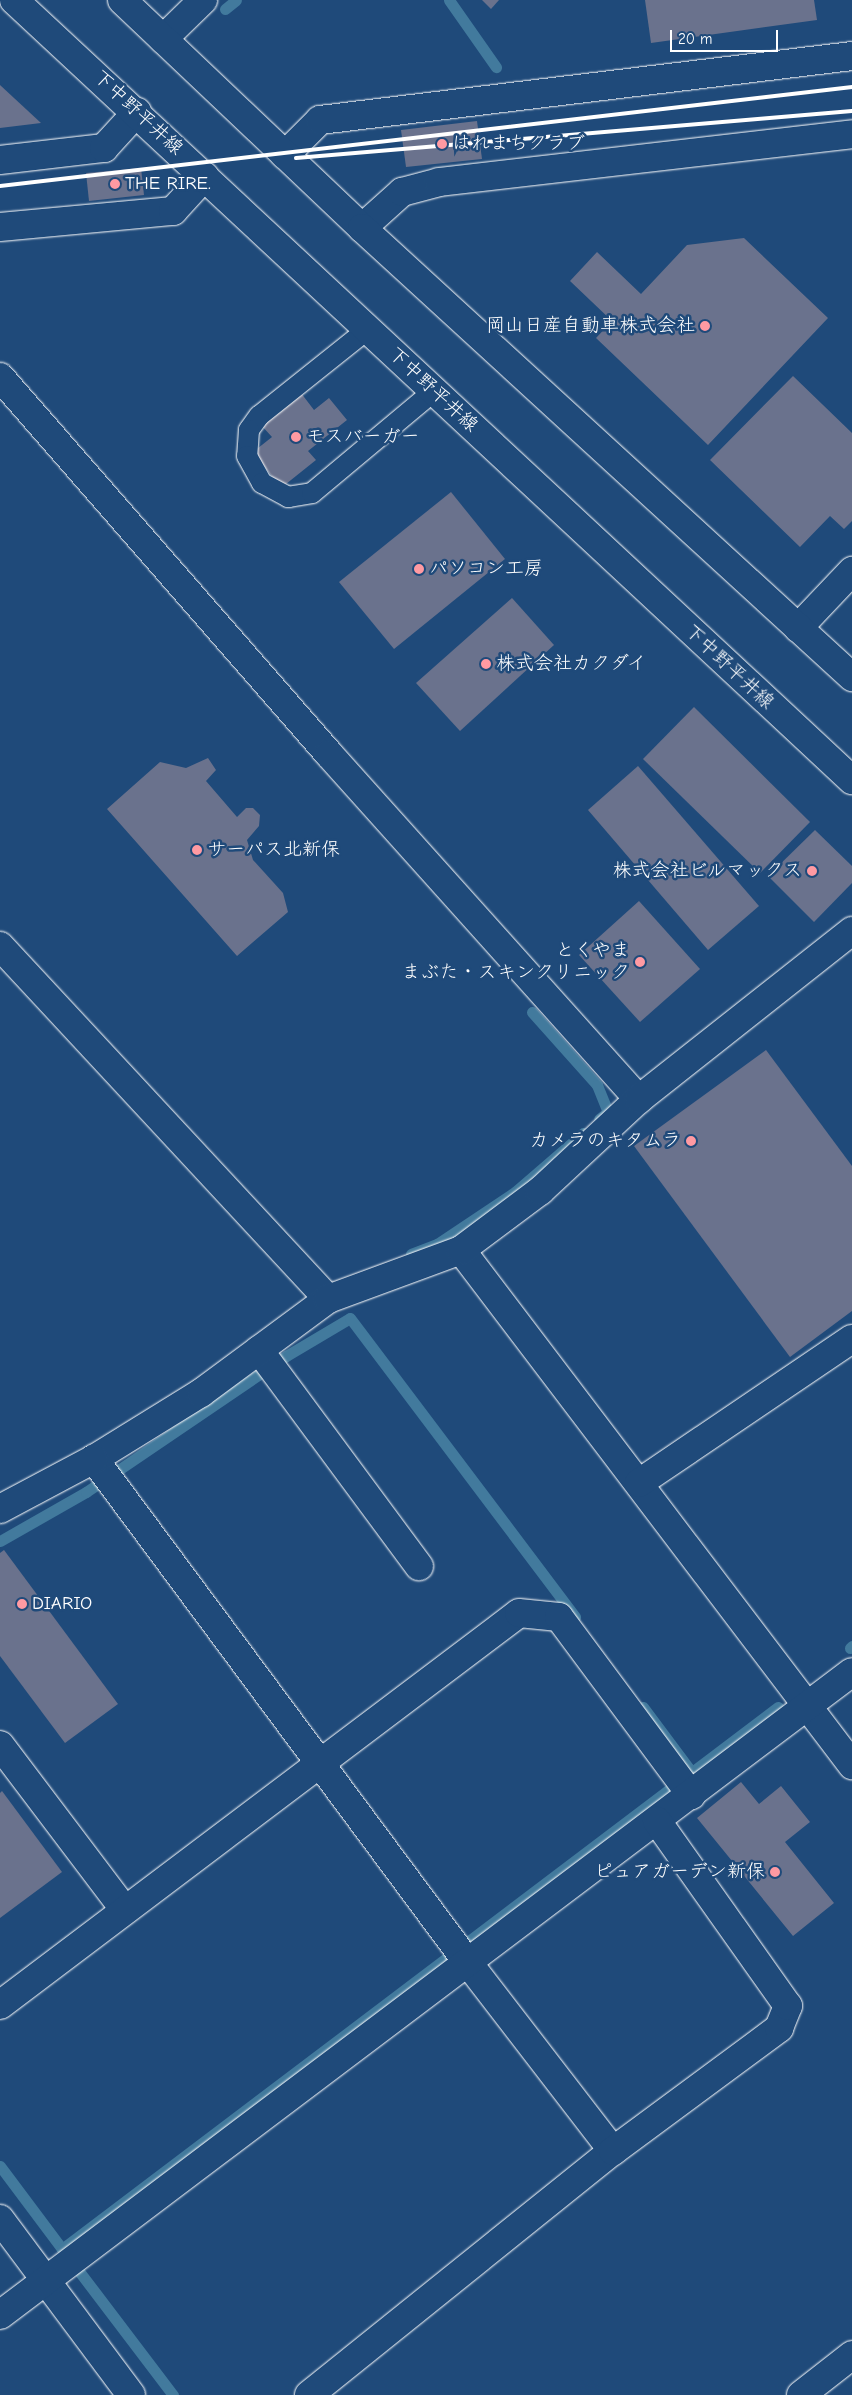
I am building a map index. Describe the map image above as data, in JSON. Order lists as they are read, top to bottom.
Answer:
{
  "streets": {
    "street": ["下中野平井線"]
  },
  "places": [
    "はれまちクラブ",
    "THE RIRE.",
    "岡山日産自動車株式会社",
    "モスバーガー",
    "パソコン工房",
    "株式会社カクダイ",
    "サーパス北新保",
    "株式会社ビルマックス",
    "とくやま まぶた・スキンクリニック",
    "カメラのキタムラ",
    "DIARIO",
    "ピュアガーデン新保"
  ],
  "scale_bar": "20 m"
}
